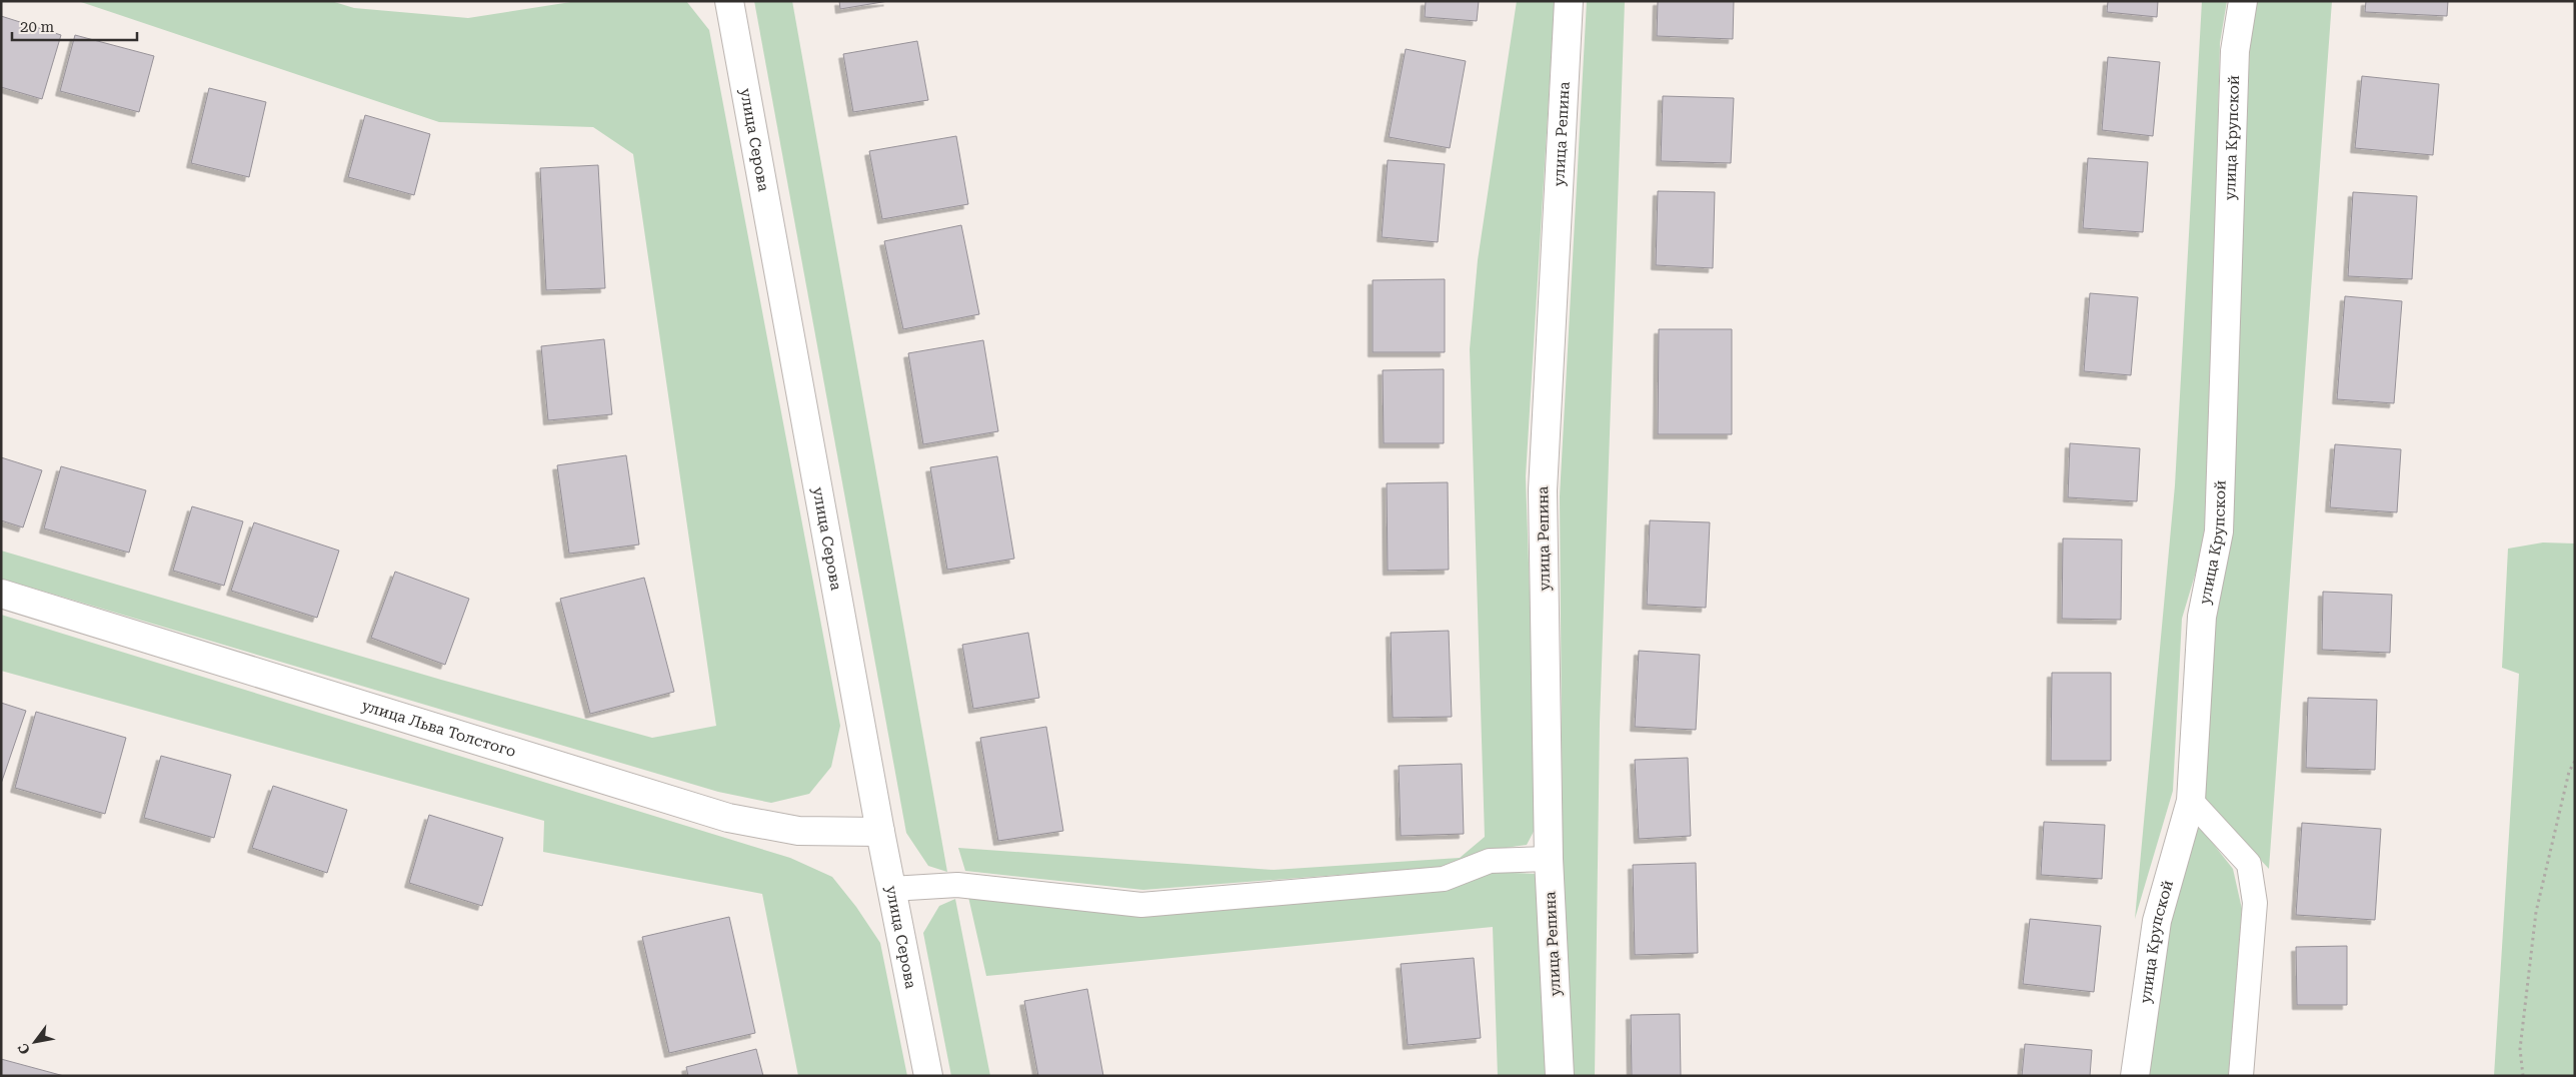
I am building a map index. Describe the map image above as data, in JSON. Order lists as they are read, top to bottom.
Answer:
{
  "streets": {
    "street": [
      "улица Репина",
      "улица Крупской",
      "улица Серова",
      "улица Льва Толстого"
    ]
  },
  "crossings": [
    ["улица Серова", "улица Льва Толстого"]
  ],
  "scale_bar": "20 m",
  "north": "bottom left"
}
